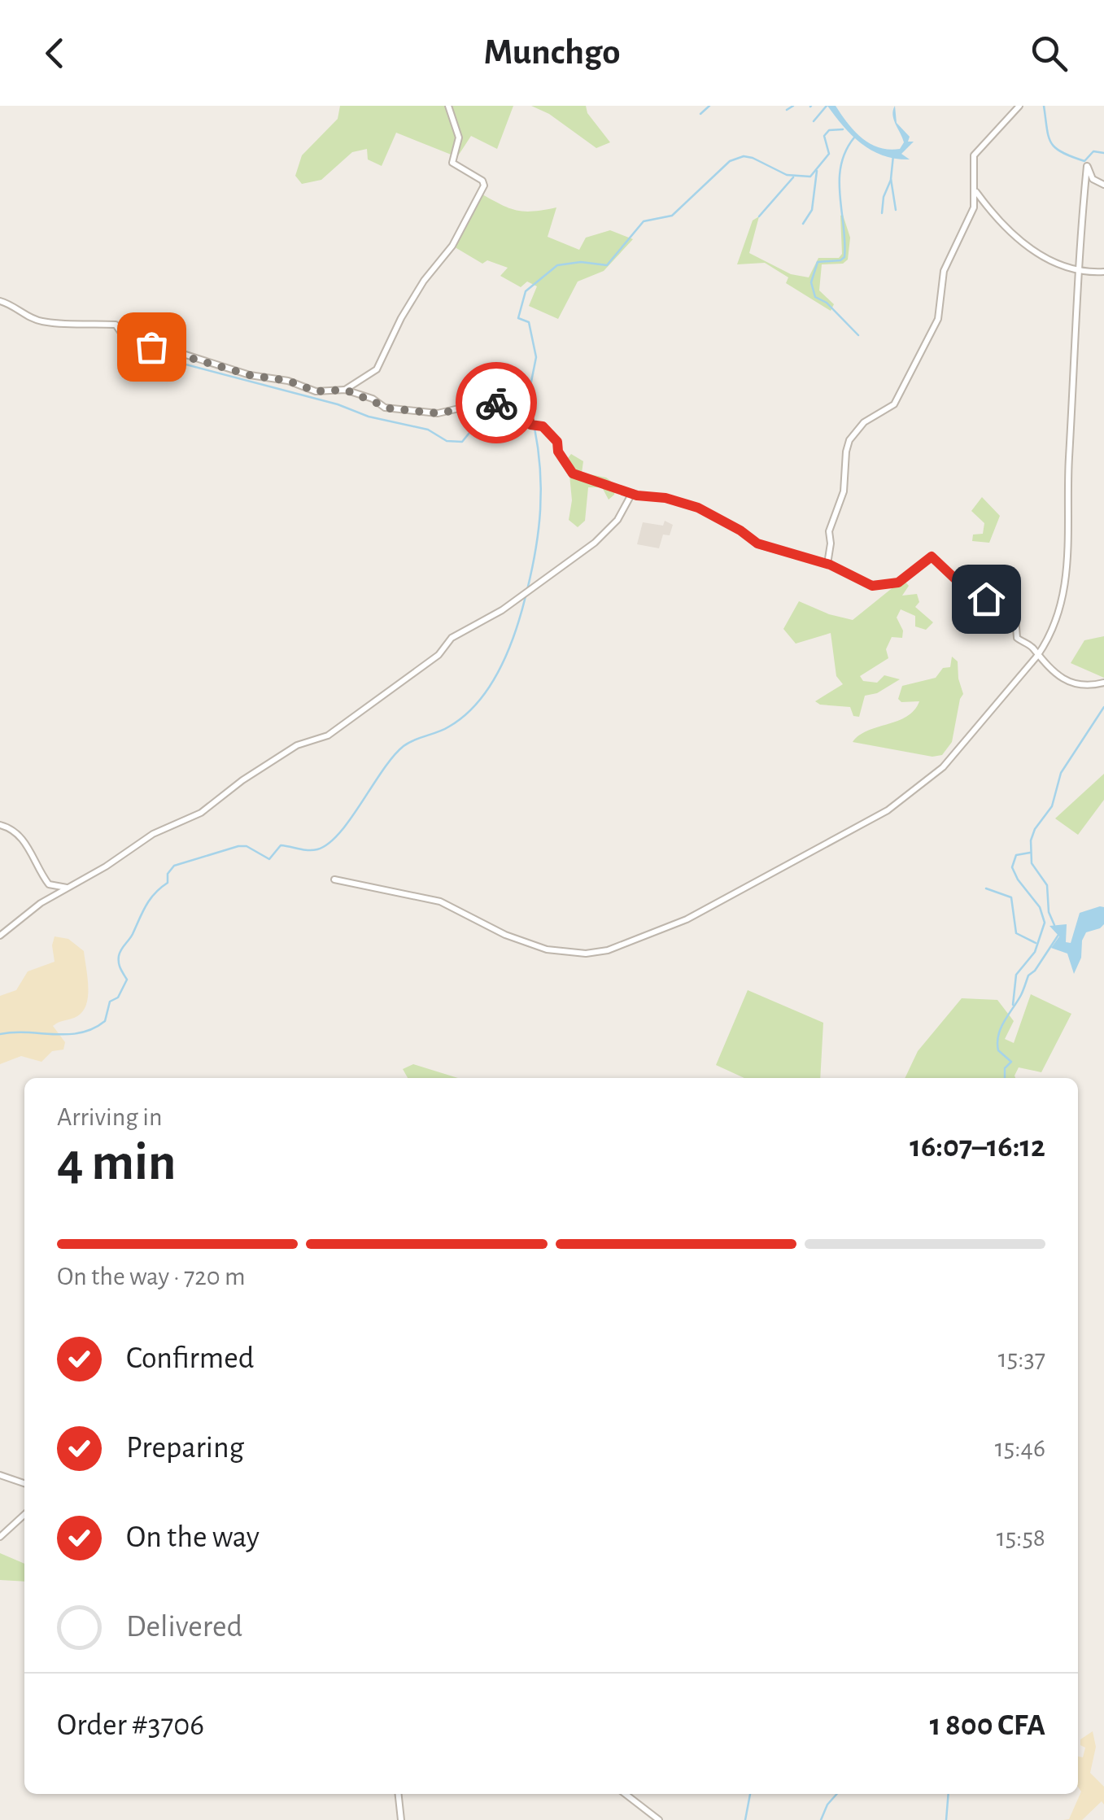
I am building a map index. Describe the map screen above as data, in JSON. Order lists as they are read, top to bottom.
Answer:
{
  "page": {
    "header": "Munchgo",
    "heading": ["4 min", "Arriving in", "16:07–16:12"],
    "panel": ["Order #3706", "1 800 CFA"],
    "bar": "On the way · 720 m",
    "list": [
      ["Confirmed", "15:37"],
      ["Preparing", "15:46"],
      ["On the way", "15:58"],
      "Delivered"
    ]
  }
}
